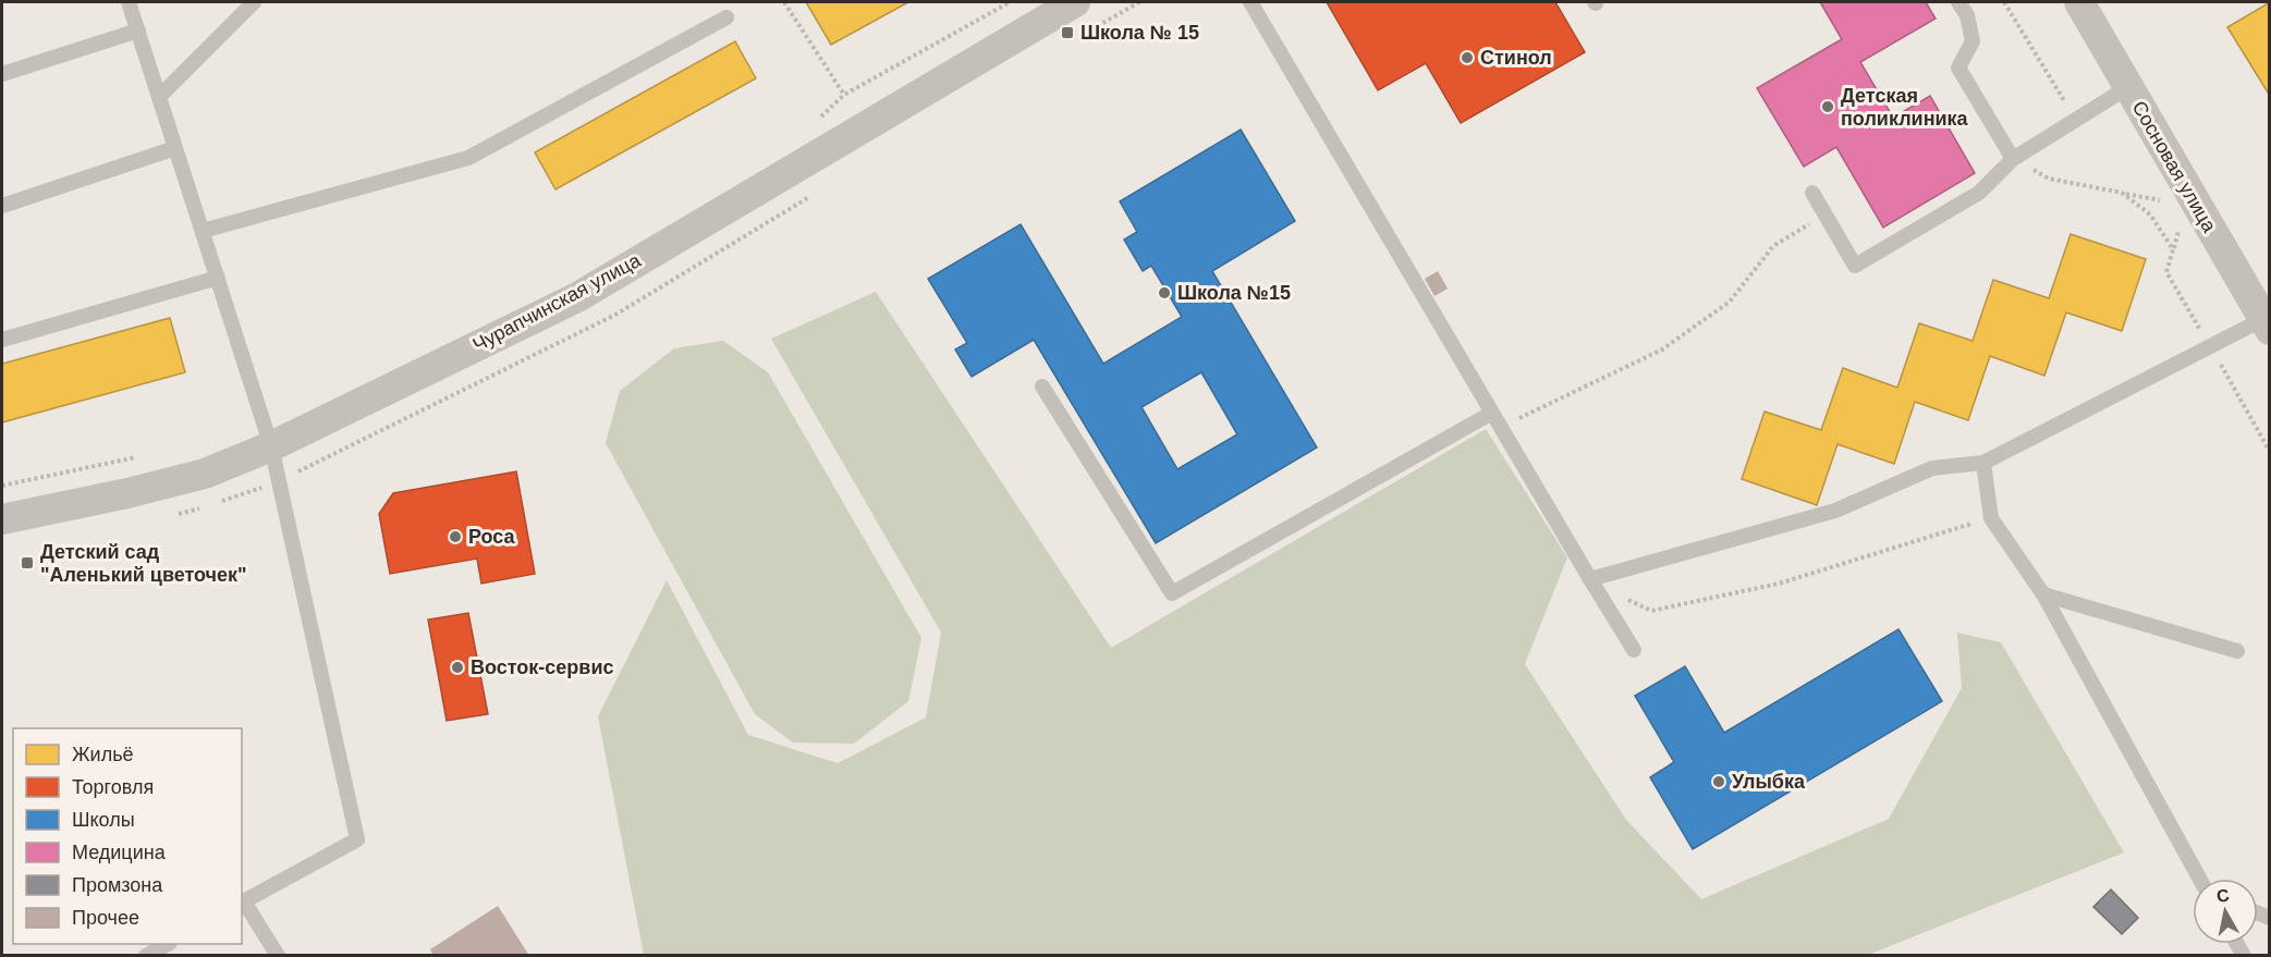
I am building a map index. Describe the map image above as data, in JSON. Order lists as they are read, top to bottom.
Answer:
{
  "streets": {
    "street": ["Сосновая улица", "Чурапчинская улица"]
  },
  "places": {
    "transit": ["Школа № 15", "Детский сад \"Аленький цветочек\""],
    "other": [
      "Стинол",
      "Детская поликлиника",
      "Школа №15",
      "Роса",
      "Восток-сервис",
      "Улыбка"
    ]
  },
  "legend": [
    "Жильё",
    "Торговля",
    "Школы",
    "Медицина",
    "Промзона",
    "Прочее"
  ],
  "north": "top"
}
